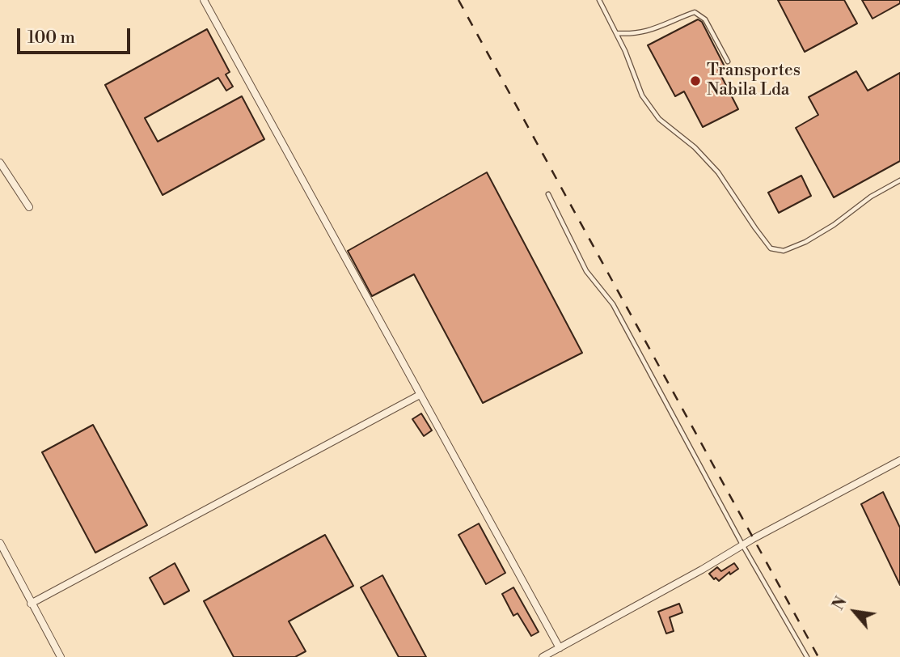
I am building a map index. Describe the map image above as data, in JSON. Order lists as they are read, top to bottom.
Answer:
{
  "places": ["Transportes Nabila Lda"],
  "scale_bar": "100 m",
  "north": "top left"
}
